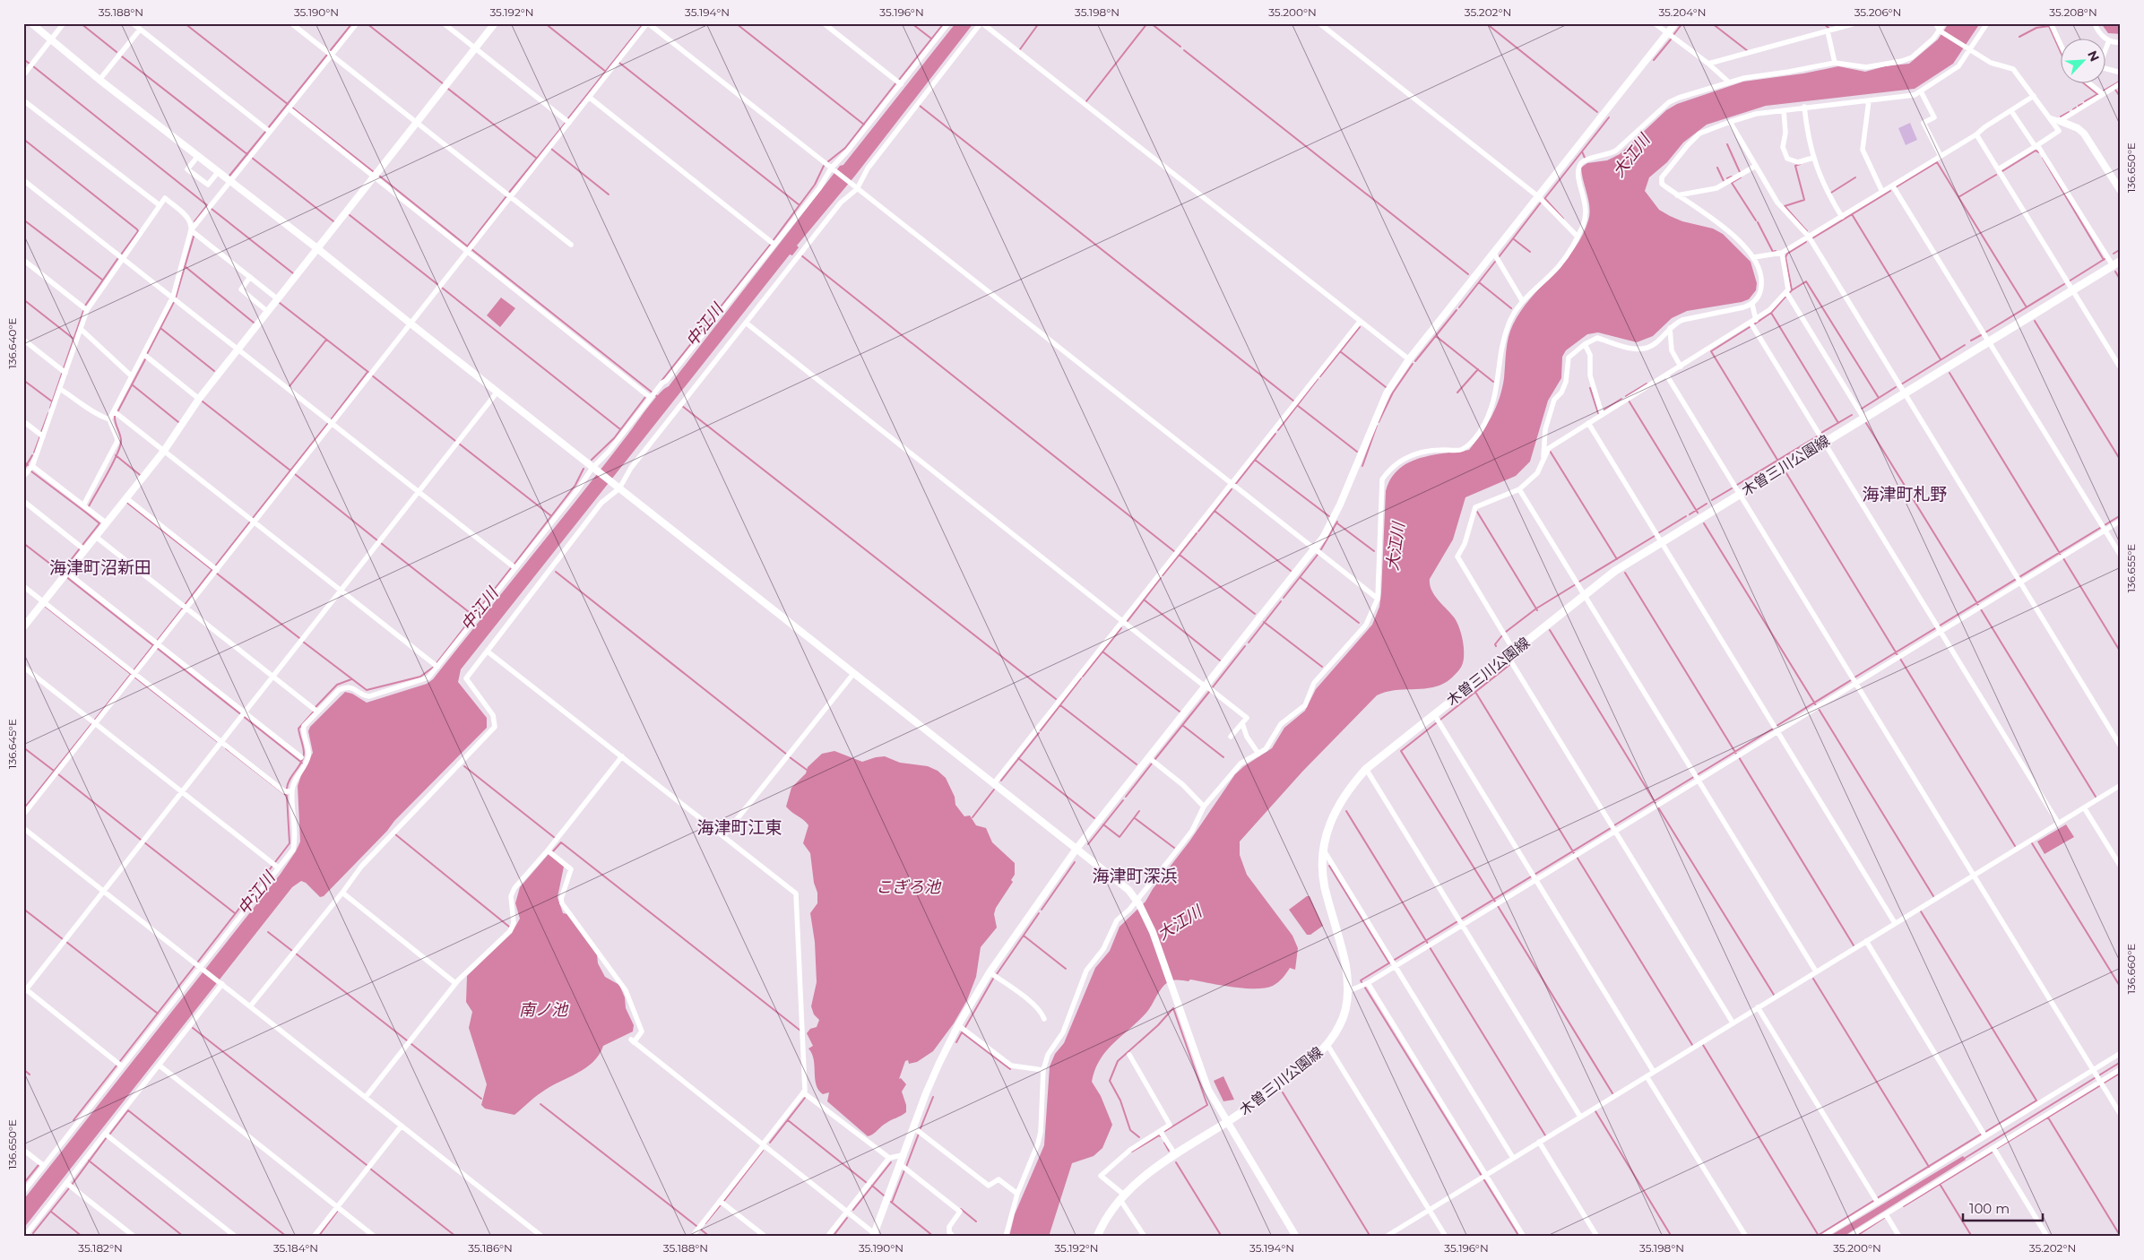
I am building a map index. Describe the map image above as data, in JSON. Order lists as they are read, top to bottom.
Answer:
{
  "streets": {
    "main road": ["木曽三川公園線"]
  },
  "districts": [
    "海津町札野",
    "海津町沼新田",
    "海津町江東",
    "海津町深浜"
  ],
  "water": [
    "大江川",
    "中江川",
    "こぎろ池",
    "南ノ池"
  ],
  "scale_bar": "100 m",
  "north": "top right",
  "coordinates": [
    "35.188°N",
    "35.190°N",
    "35.192°N",
    "35.194°N",
    "35.196°N",
    "35.198°N",
    "35.200°N",
    "35.202°N",
    "35.204°N",
    "35.206°N",
    "35.208°N",
    "136.650°E",
    "136.640°E",
    "136.655°E",
    "136.645°E",
    "136.660°E",
    "35.182°N",
    "35.184°N",
    "35.186°N"
  ]
}
